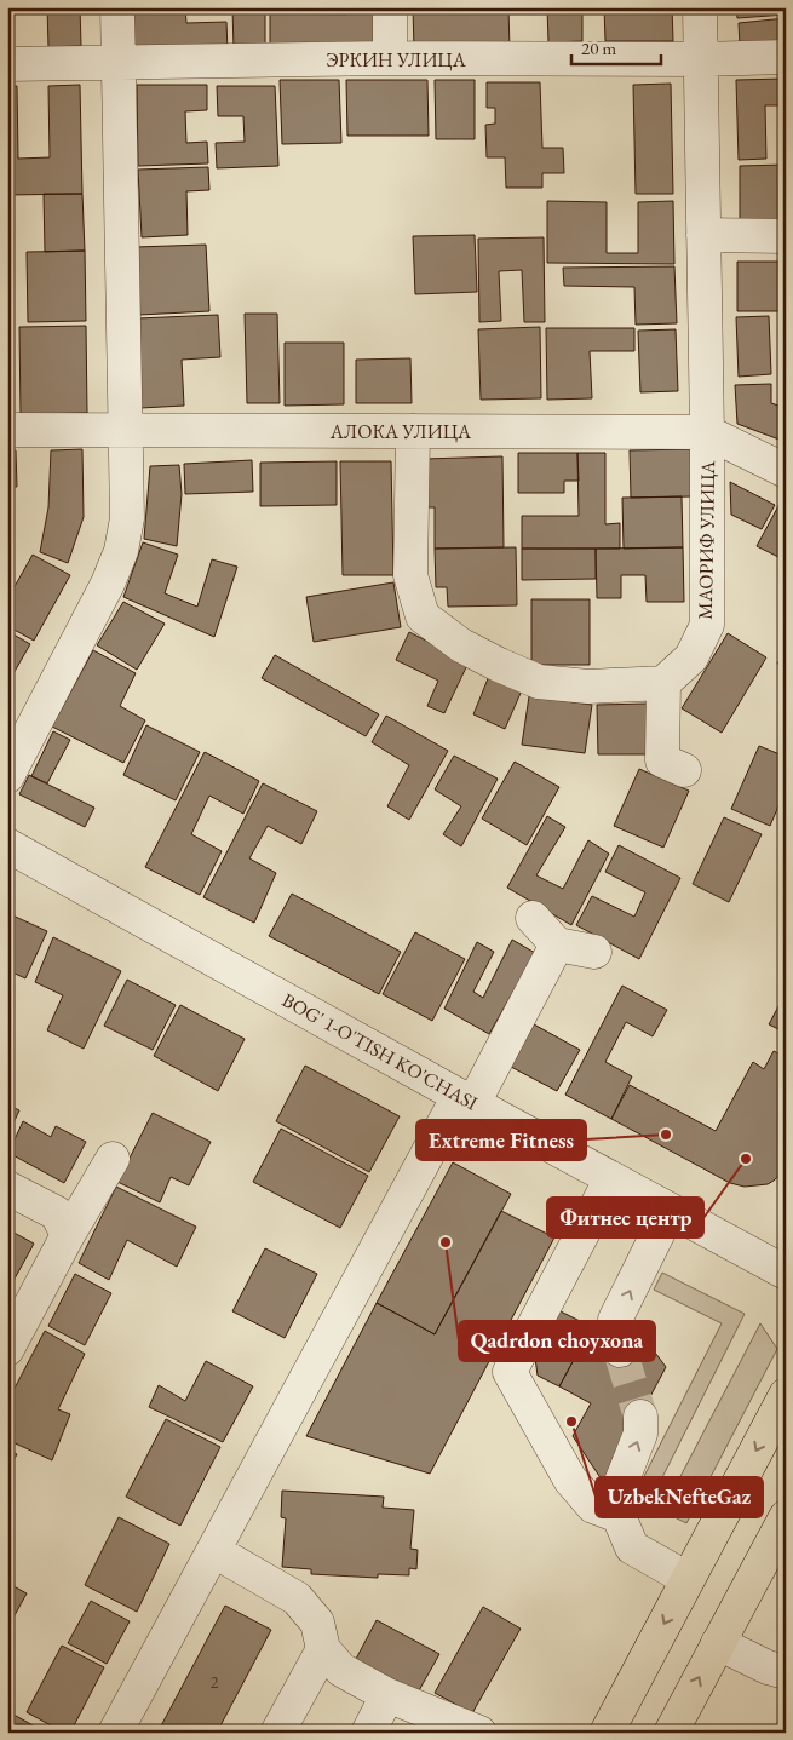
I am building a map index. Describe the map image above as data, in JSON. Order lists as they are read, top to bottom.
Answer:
{
  "streets": {
    "street": [
      "ЭРКИН УЛИЦА",
      "АЛОКА УЛИЦА",
      "МАОРИФ УЛИЦА",
      "BOG' 1-O'TISH KO'CHASI"
    ]
  },
  "crossings": [
    ["ЭРКИН УЛИЦА", "МАОРИФ УЛИЦА"],
    ["АЛОКА УЛИЦА", "МАОРИФ УЛИЦА"]
  ],
  "places": [
    "Extreme Fitness",
    "Фитнес центр",
    "Qadrdon choyxona",
    "UzbekNefteGaz"
  ],
  "house_numbers": ["2"],
  "scale_bar": "20 m"
}
